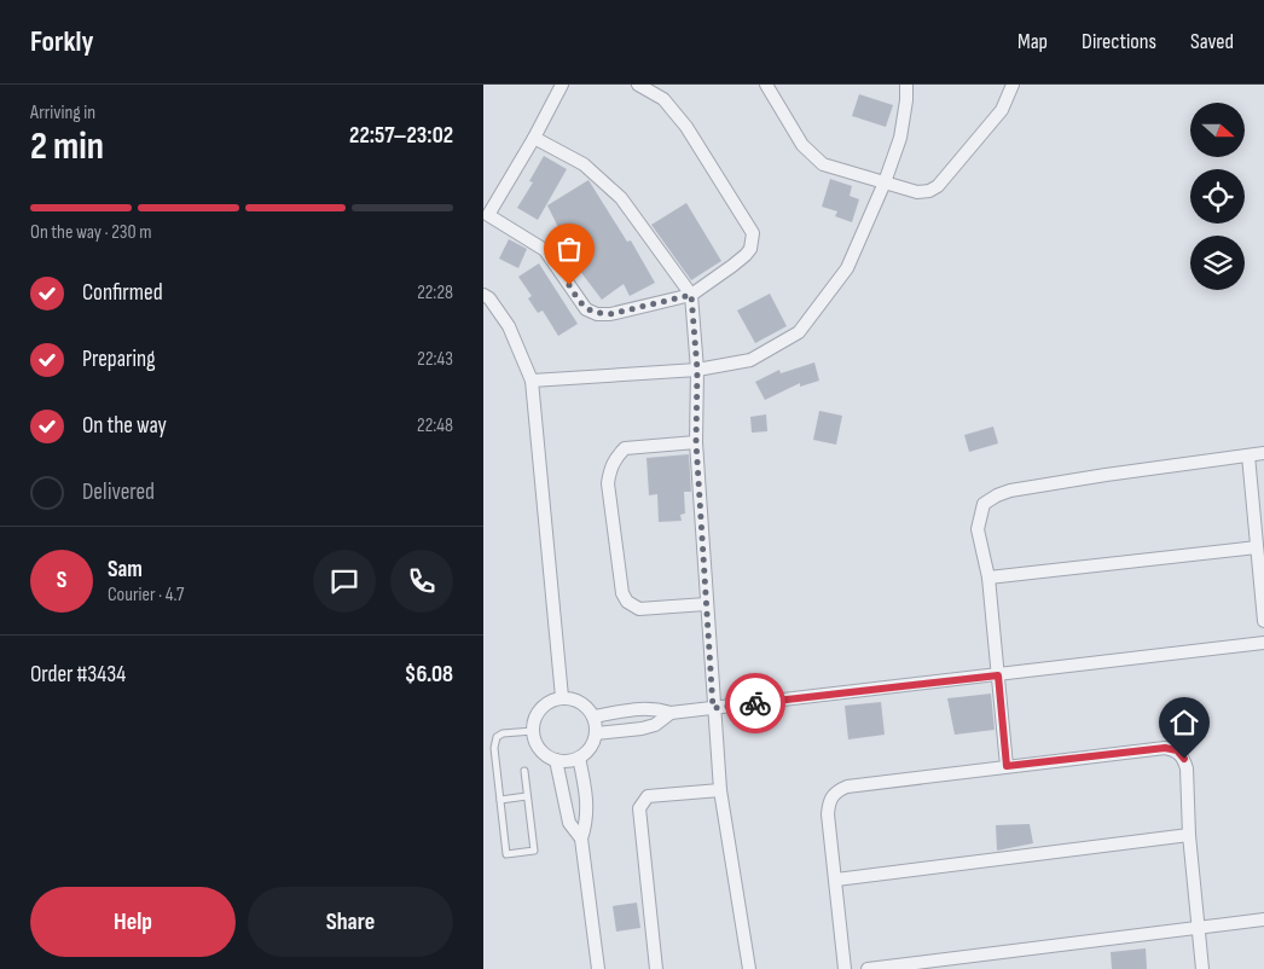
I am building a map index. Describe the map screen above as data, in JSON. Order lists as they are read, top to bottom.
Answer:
{
  "north": "right",
  "page": {
    "header": "Forkly",
    "nav": ["Map", "Directions", "Saved"],
    "heading": ["2 min", "Arriving in", "22:57–23:02"],
    "panel": [
      "Sam",
      "Courier · 4.7",
      "Order #3434",
      "$6.08"
    ],
    "bar": "On the way · 230 m",
    "list": [
      ["Confirmed", "22:28"],
      ["Preparing", "22:43"],
      ["On the way", "22:48"],
      "Delivered"
    ],
    "round": "S",
    "buttons": ["Help", "Share"]
  }
}
